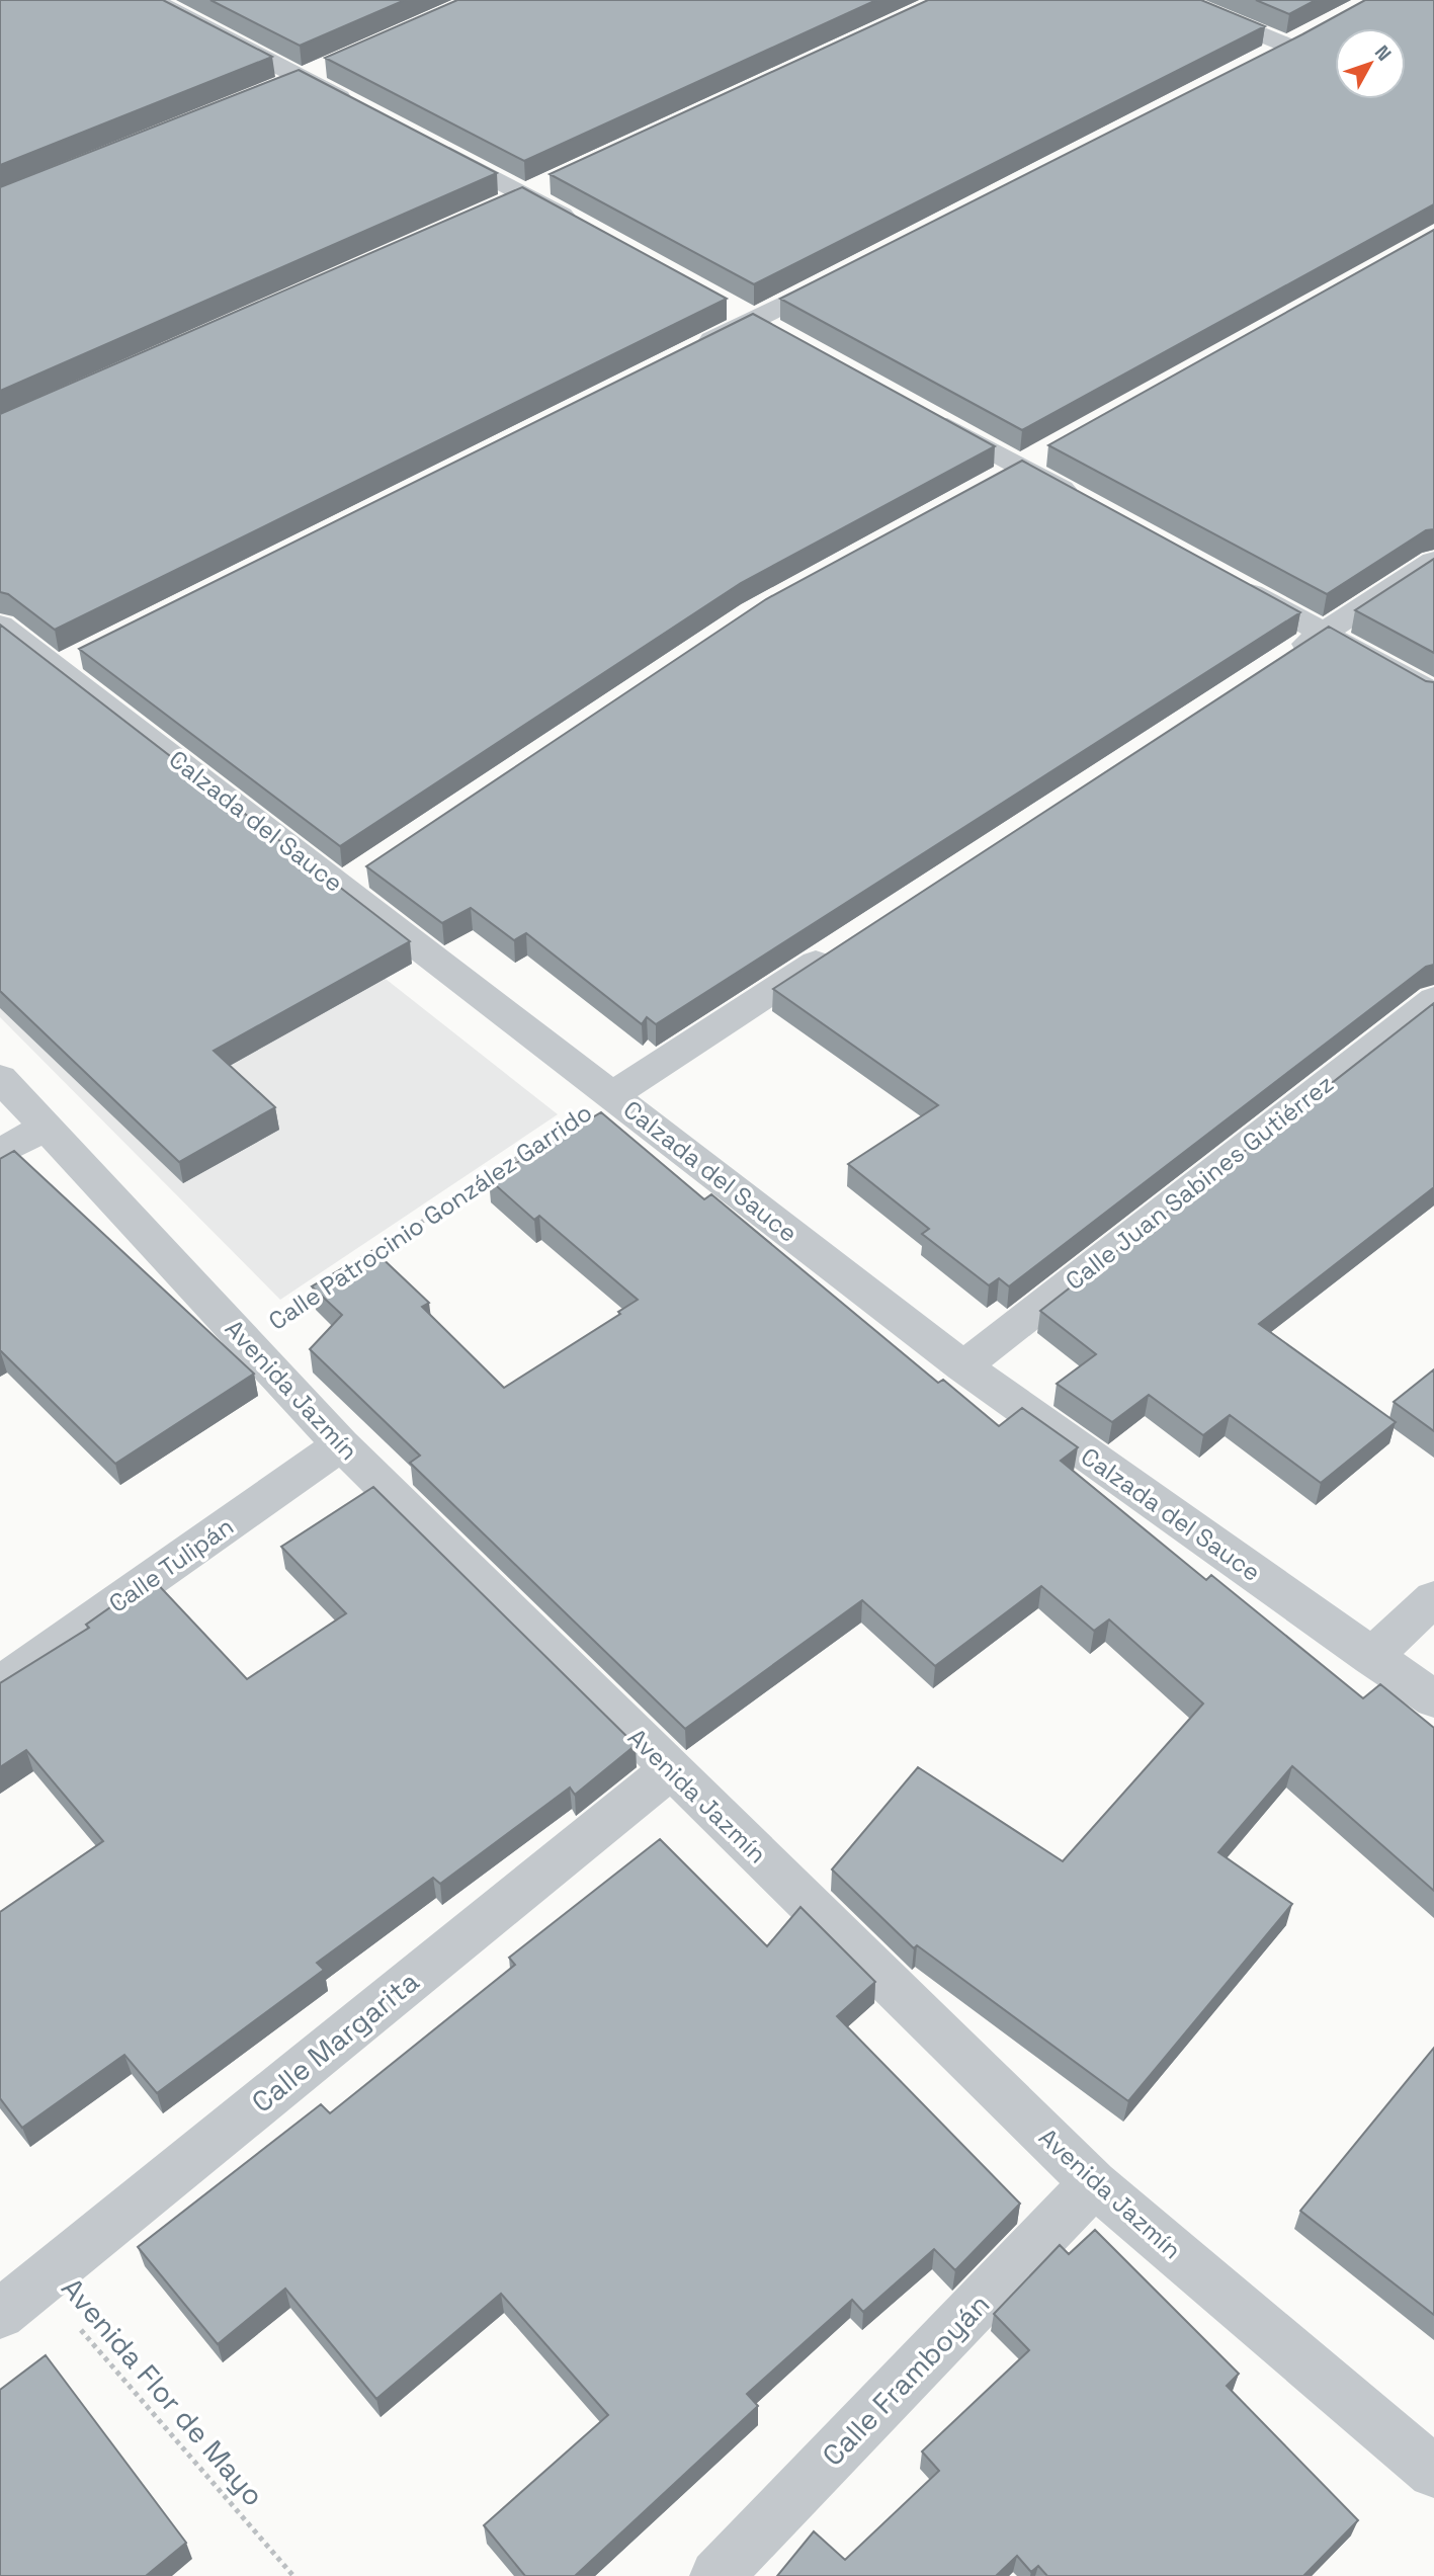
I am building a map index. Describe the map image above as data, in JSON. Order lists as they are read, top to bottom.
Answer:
{
  "streets": {
    "street": [
      "Calzada del Sauce",
      "Calle Juan Sabines Gutiérrez",
      "Calle Patrocinio González Garrido",
      "Avenida Jazmín",
      "Calle Tulipán",
      "Calle Margarita",
      "Calle Framboyán"
    ],
    "path": ["Avenida Flor de Mayo"]
  },
  "crossings": [
    ["Calzada del Sauce", "Calle Juan Sabines Gutiérrez"],
    ["Calzada del Sauce", "Calle Patrocinio González Garrido"],
    ["Calle Patrocinio González Garrido", "Avenida Jazmín"],
    ["Avenida Jazmín", "Calle Tulipán"],
    ["Avenida Jazmín", "Calle Margarita"],
    ["Avenida Jazmín", "Calle Framboyán"],
    ["Calle Margarita", "Avenida Flor de Mayo"]
  ],
  "north": "top right"
}
